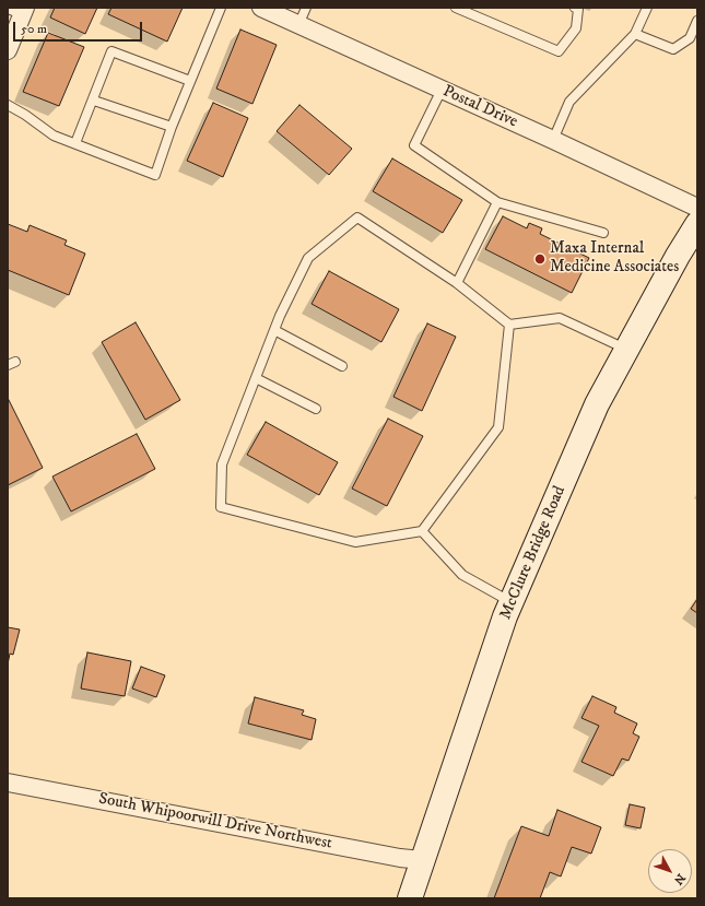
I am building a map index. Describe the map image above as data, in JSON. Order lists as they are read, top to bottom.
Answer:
{
  "streets": {
    "street": ["Postal Drive", "McClure Bridge Road", "South Whipoorwill Drive Northwest"]
  },
  "crossings": [
    ["McClure Bridge Road", "South Whipoorwill Drive Northwest"]
  ],
  "places": ["Maxa Internal Medicine Associates"],
  "scale_bar": "50 m",
  "north": "bottom right"
}
